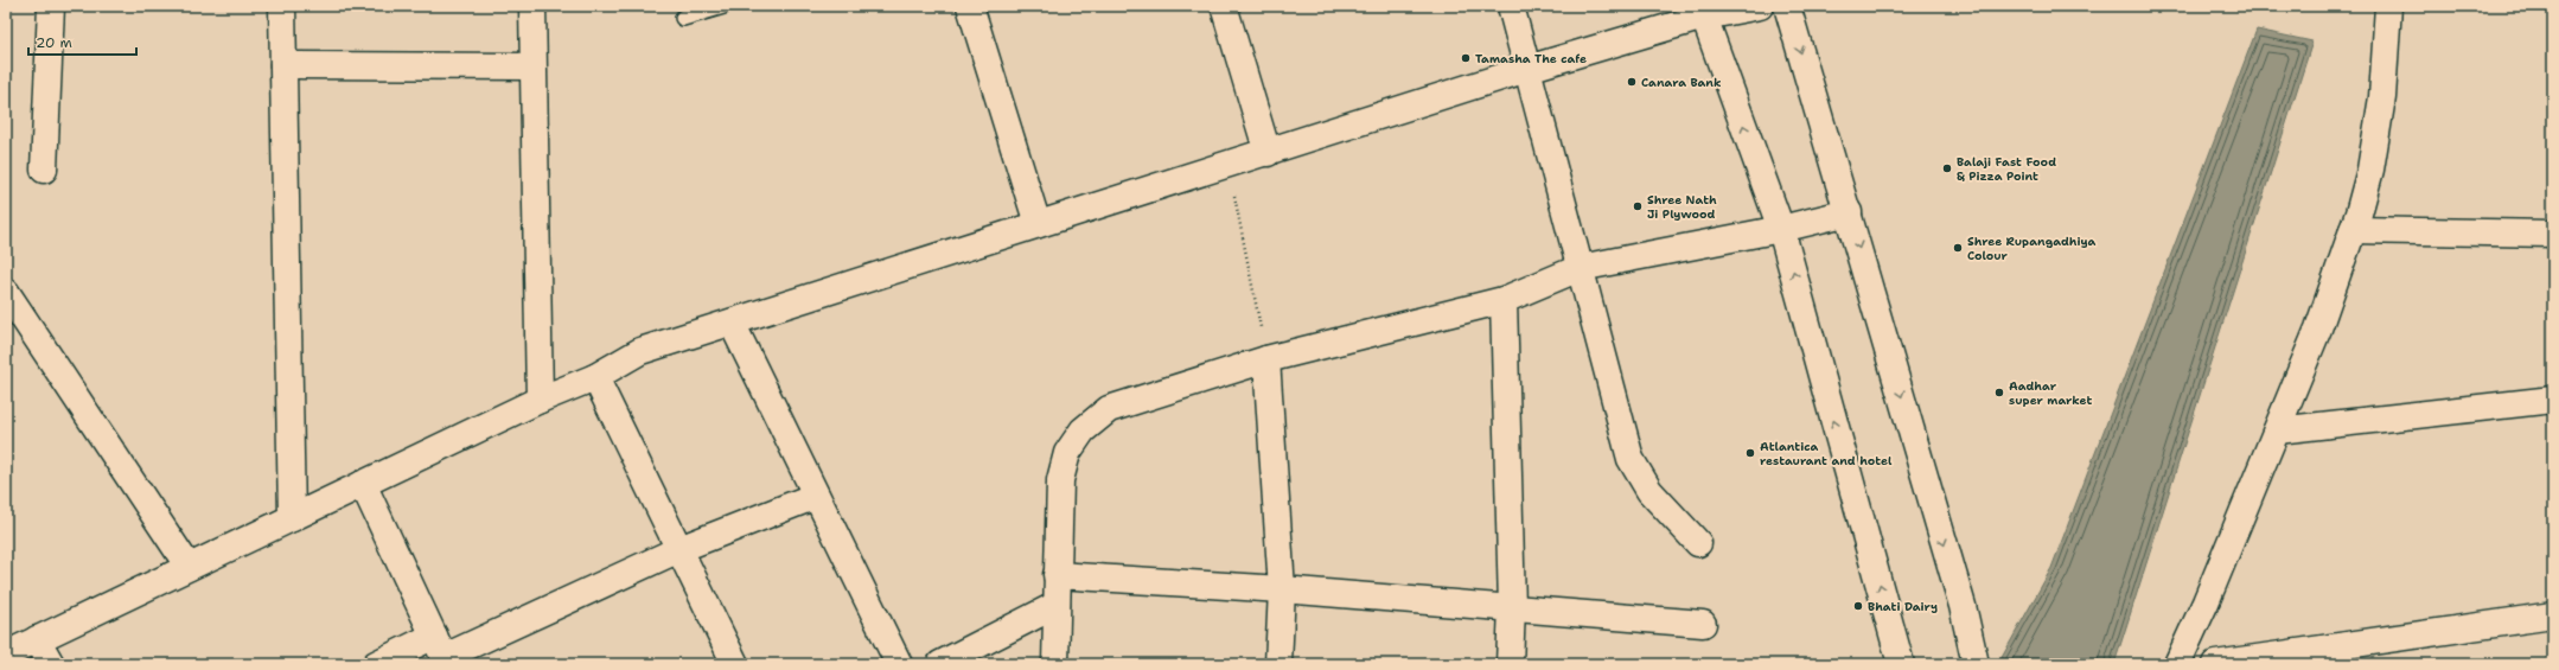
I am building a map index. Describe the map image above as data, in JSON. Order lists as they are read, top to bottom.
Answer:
{
  "places": [
    "Tamasha The cafe",
    "Canara Bank",
    "Balaji Fast Food & Pizza Point",
    "Shree Nath Ji Plywood",
    "Shree Rupangadhiya Colour",
    "Aadhar super market",
    "Atlantica restaurant and hotel",
    "Bhati Dairy"
  ],
  "scale_bar": "20 m"
}
